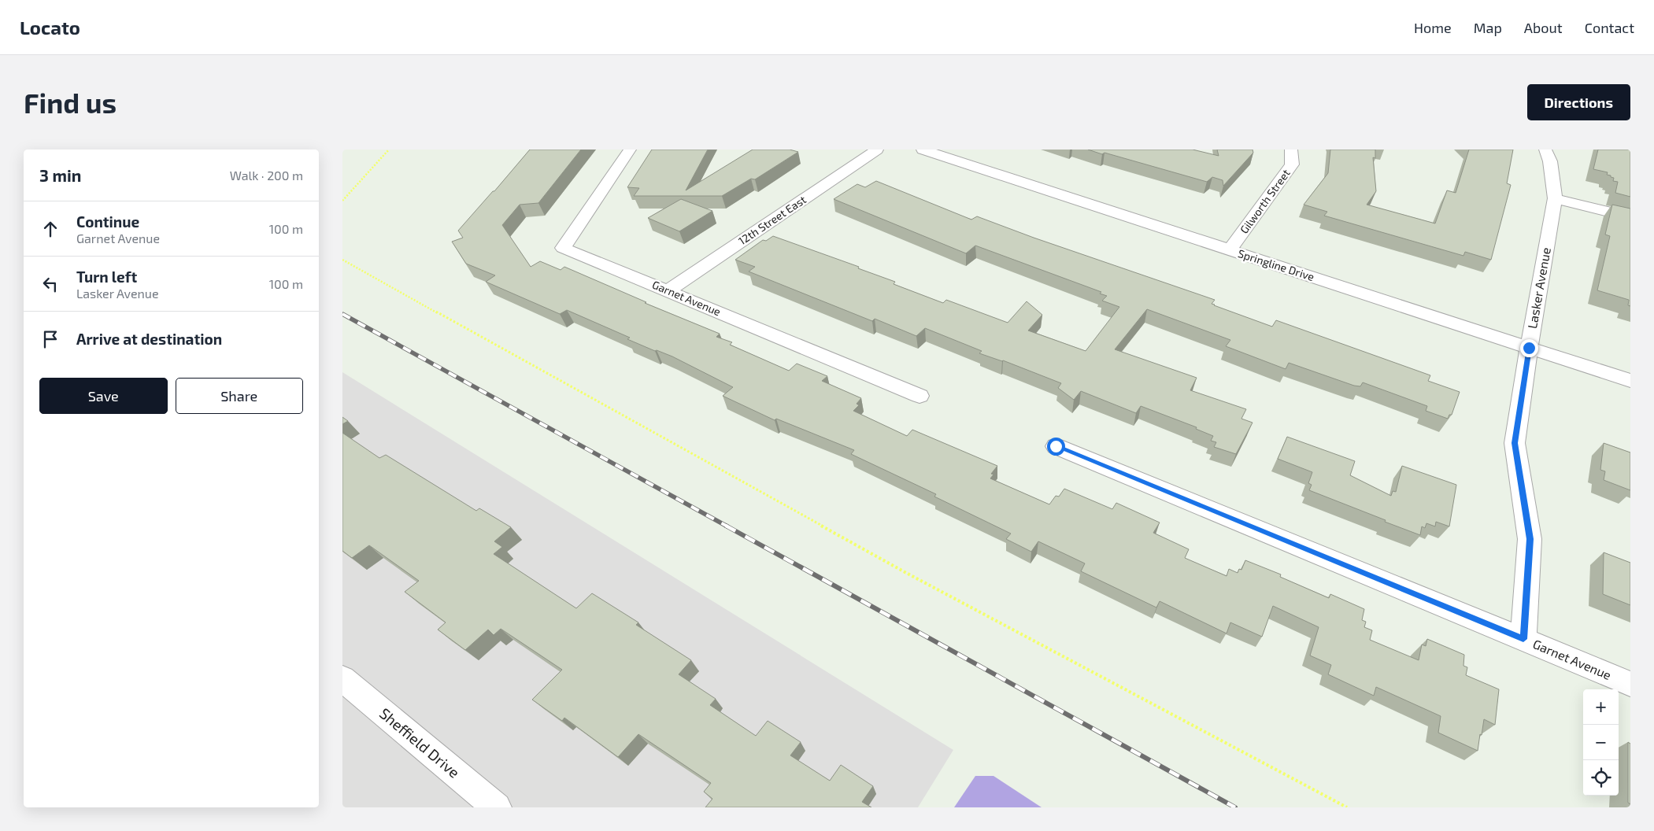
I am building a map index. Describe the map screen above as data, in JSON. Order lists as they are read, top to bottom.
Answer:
{
  "streets": {
    "street": [
      "Gilworth Street",
      "12th Street East",
      "Springline Drive",
      "Lasker Avenue",
      "Garnet Avenue",
      "Sheffield Drive"
    ]
  },
  "crossings": [
    ["Gilworth Street", "Springline Drive"],
    ["12th Street East", "Garnet Avenue"],
    ["Springline Drive", "Lasker Avenue"],
    ["Lasker Avenue", "Garnet Avenue"]
  ],
  "page": {
    "header": "Locato",
    "nav": [
      "Home",
      "Map",
      "About",
      "Contact"
    ],
    "buttons": [
      "Directions",
      ["Save", "Share"]
    ],
    "title": "Find us",
    "heading": ["3 min", "Walk · 200 m"],
    "list": [
      ["Continue", "Garnet Avenue", "100 m"],
      ["Turn left", "Lasker Avenue", "100 m"],
      "Arrive at destination"
    ],
    "map_buttons": ["+", "−"]
  }
}
